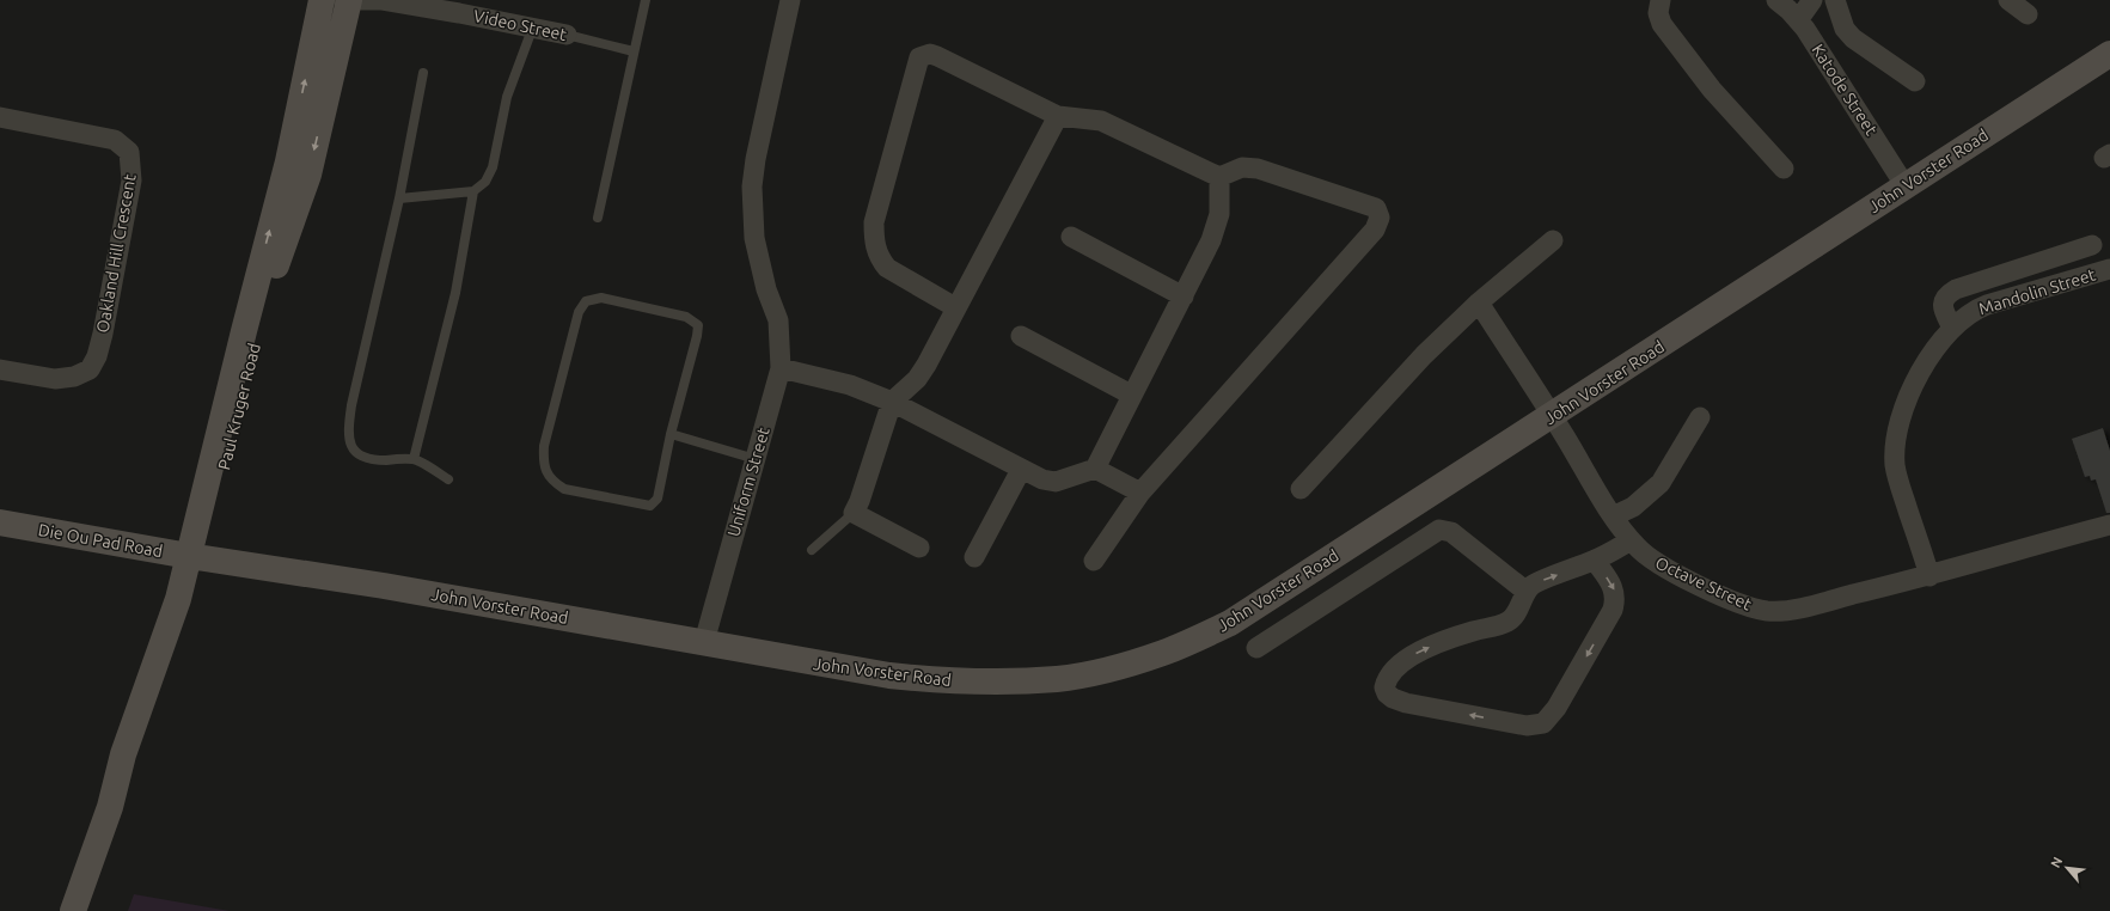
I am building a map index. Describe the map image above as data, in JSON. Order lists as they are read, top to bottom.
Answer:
{
  "streets": {
    "street": [
      "Video Street",
      "Katode Street",
      "John Vorster Road",
      "Oakland Hill Crescent",
      "Mandolin Street",
      "Paul Kruger Road",
      "Uniform Street",
      "Die Ou Pad Road",
      "Octave Street"
    ]
  },
  "crossings": [
    ["Video Street", "Paul Kruger Road"],
    ["Katode Street", "John Vorster Road"],
    ["John Vorster Road", "Paul Kruger Road"],
    ["John Vorster Road", "Uniform Street"],
    ["John Vorster Road", "Die Ou Pad Road"],
    ["John Vorster Road", "Octave Street"],
    ["Mandolin Street", "Octave Street"],
    ["Paul Kruger Road", "Die Ou Pad Road"]
  ],
  "north": "top left"
}
